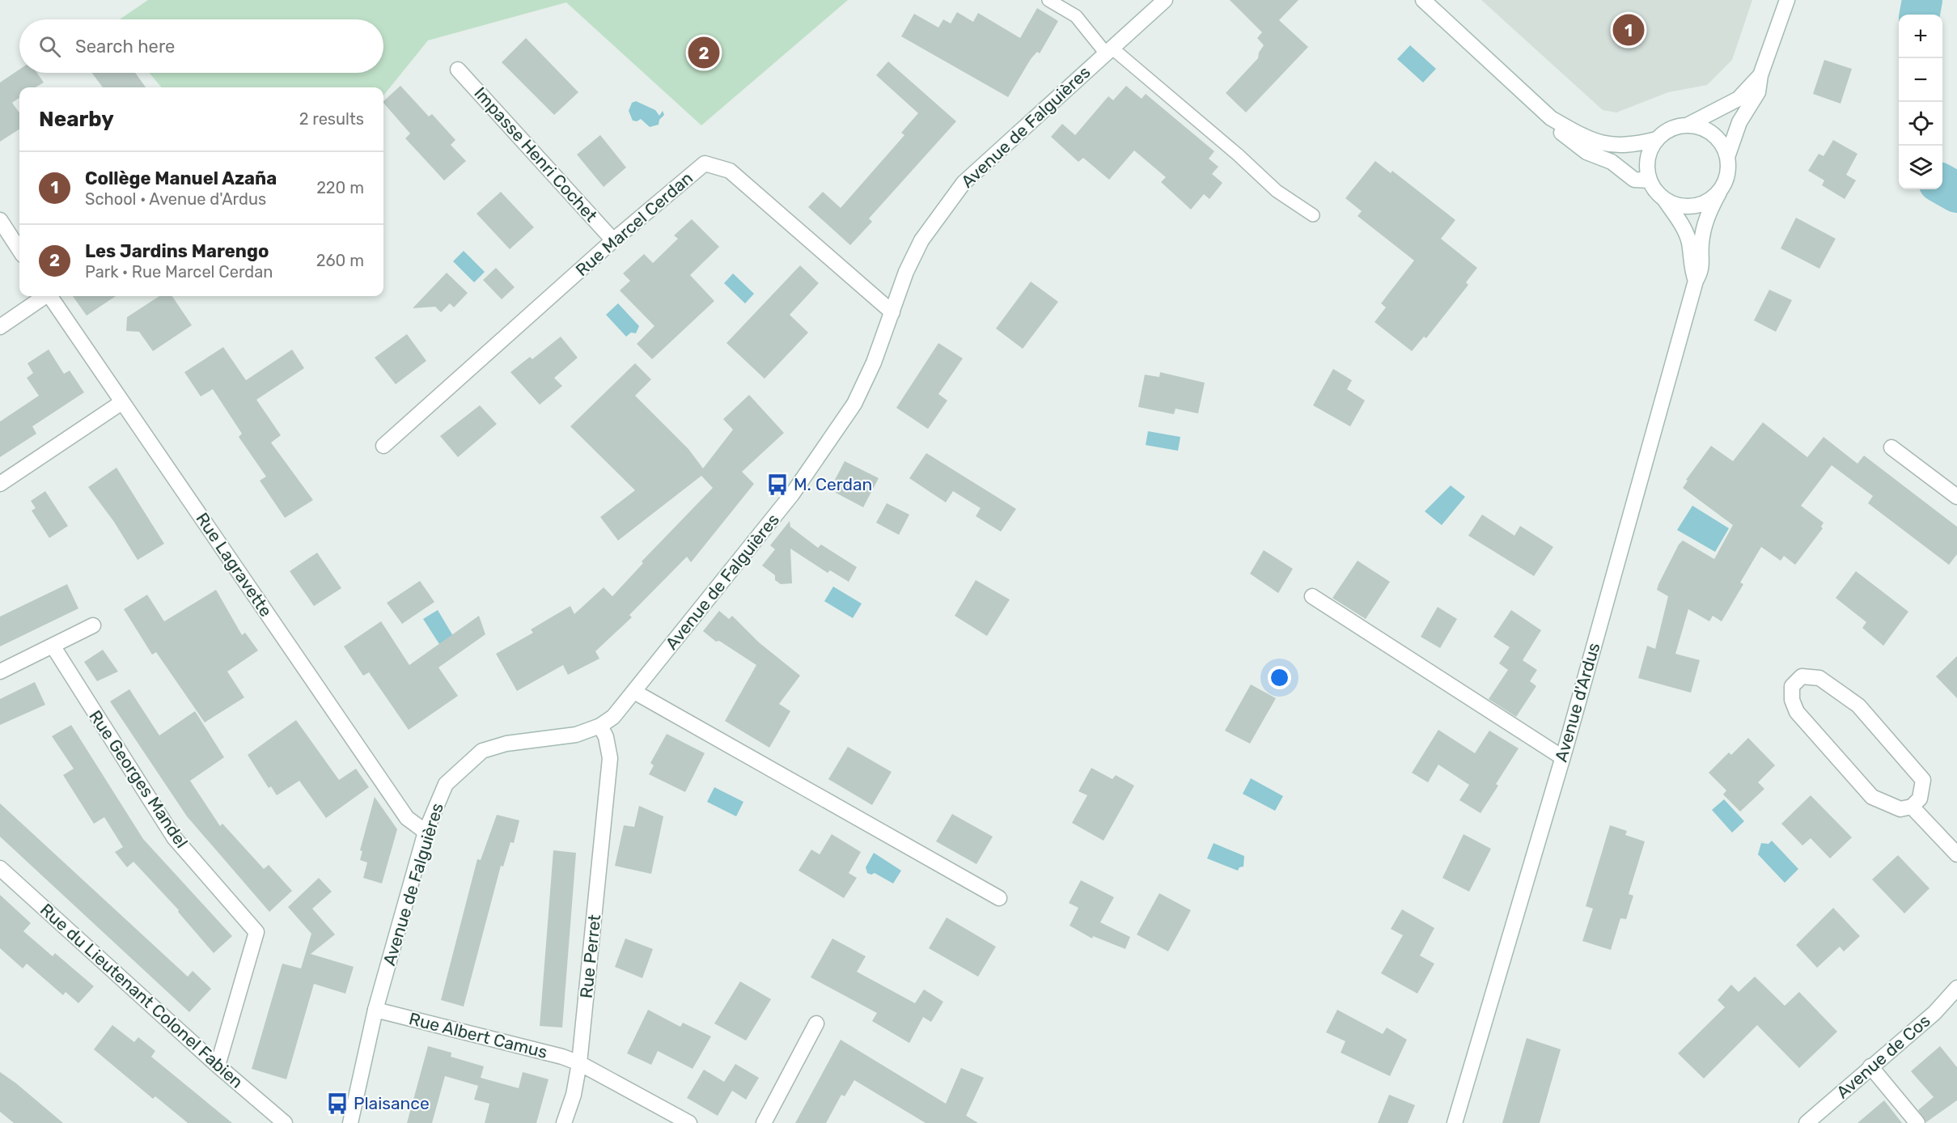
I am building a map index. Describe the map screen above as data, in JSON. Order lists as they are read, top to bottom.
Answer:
{
  "streets": {
    "street": [
      "Avenue de Falguières",
      "Impasse Henri Cochet",
      "Rue Marcel Cerdan",
      "Rue Lagravette",
      "Avenue d'Ardus",
      "Rue Georges Mandel",
      "Rue Perret",
      "Rue du Lieutenant Colonel Fabien",
      "Rue Albert Camus",
      "Avenue de Cos"
    ]
  },
  "crossings": [
    ["Avenue de Falguières", "Rue Marcel Cerdan"],
    ["Avenue de Falguières", "Rue Lagravette"],
    ["Avenue de Falguières", "Rue Perret"],
    ["Avenue de Falguières", "Rue Albert Camus"],
    ["Impasse Henri Cochet", "Rue Marcel Cerdan"],
    ["Rue Georges Mandel", "Rue du Lieutenant Colonel Fabien"],
    ["Rue Perret", "Rue Albert Camus"]
  ],
  "places": {
    "bus stop": ["M. Cerdan", "Plaisance"]
  },
  "page": {
    "pins": ["1", "2"],
    "map_buttons": ["+", "−"],
    "search": "Search here",
    "heading": ["Nearby", "2 results"],
    "list": [
      {
        "mark": "1",
        "name": "Collège Manuel Azaña",
        "note": "School · Avenue d'Ardus",
        "value": "220 m"
      },
      {
        "mark": "2",
        "name": "Les Jardins Marengo",
        "note": "Park · Rue Marcel Cerdan",
        "value": "260 m"
      }
    ]
  }
}
